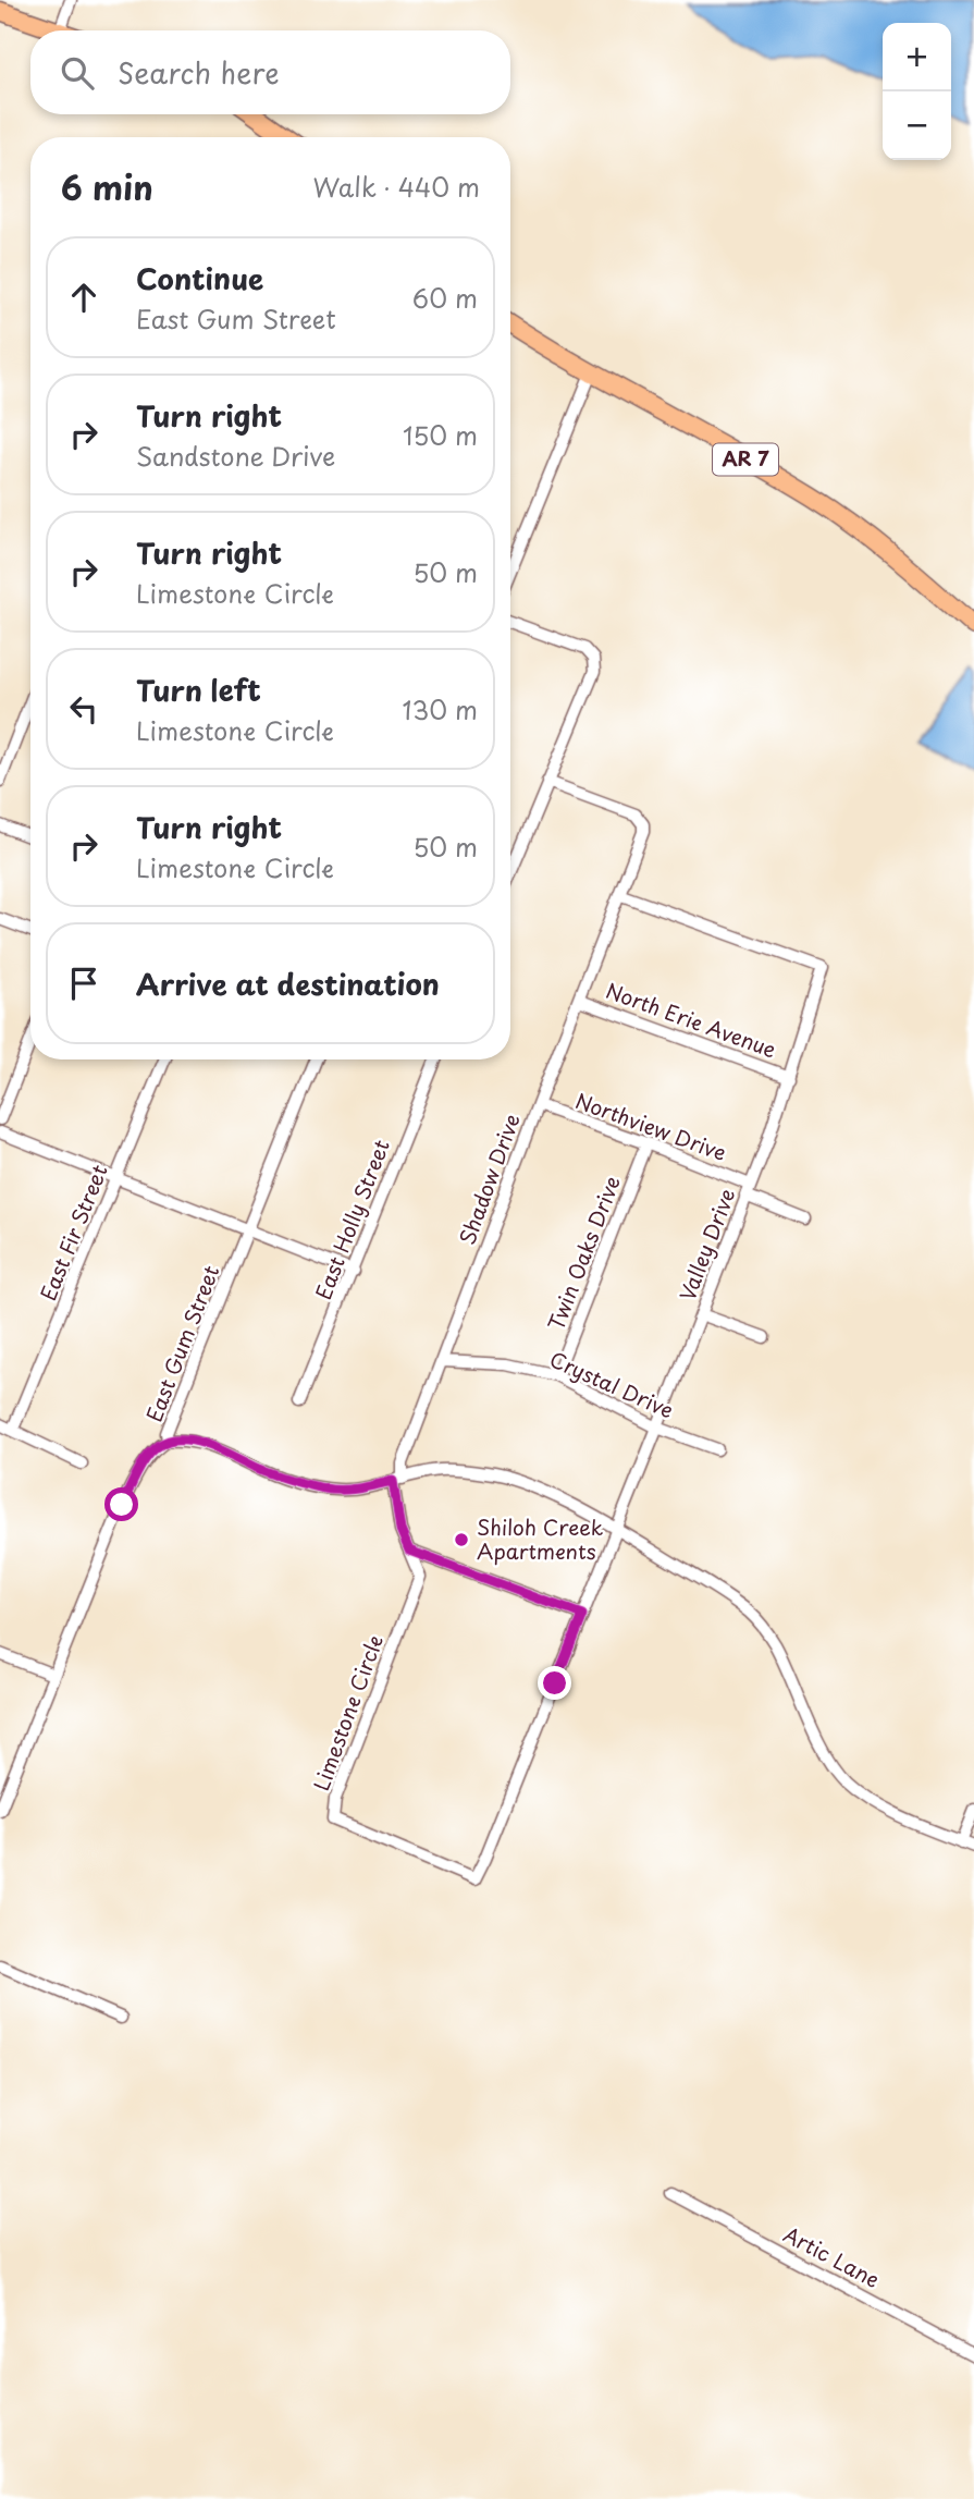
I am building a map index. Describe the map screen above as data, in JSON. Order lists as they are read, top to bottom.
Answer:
{
  "streets": {
    "main road": ["AR 7"],
    "street": [
      "North Erie Avenue",
      "Northview Drive",
      "Shadow Drive",
      "East Holly Street",
      "East Fir Street",
      "Valley Drive",
      "Twin Oaks Drive",
      "East Gum Street",
      "Crystal Drive",
      "Limestone Circle",
      "Artic Lane"
    ]
  },
  "crossings": [
    ["North Erie Avenue", "Shadow Drive"],
    ["North Erie Avenue", "Valley Drive"],
    ["Northview Drive", "Shadow Drive"],
    ["Northview Drive", "Valley Drive"],
    ["Northview Drive", "Twin Oaks Drive"],
    ["Shadow Drive", "Valley Drive"],
    ["Shadow Drive", "Crystal Drive"],
    ["Shadow Drive", "Limestone Circle"],
    ["Valley Drive", "Crystal Drive"],
    ["Valley Drive", "Limestone Circle"],
    ["Twin Oaks Drive", "Crystal Drive"]
  ],
  "places": ["Shiloh Creek Apartments"],
  "page": {
    "map_buttons": ["+", "−"],
    "search": "Search here",
    "heading": ["6 min", "Walk · 440 m"],
    "list": [
      ["Continue", "East Gum Street", "60 m"],
      ["Turn right", "Sandstone Drive", "150 m"],
      ["Turn right", "Limestone Circle", "50 m"],
      ["Turn left", "Limestone Circle", "130 m"],
      ["Turn right", "Limestone Circle", "50 m"],
      "Arrive at destination"
    ]
  }
}
